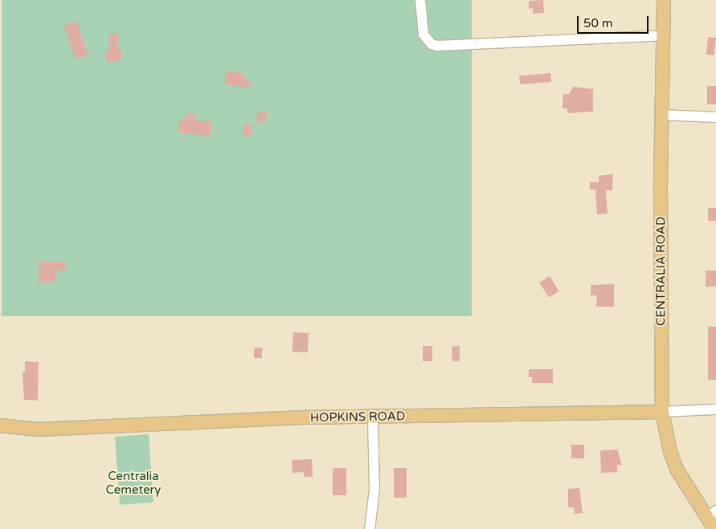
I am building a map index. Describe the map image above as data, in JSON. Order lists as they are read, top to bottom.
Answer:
{
  "streets": {
    "main road": ["CENTRALIA ROAD", "HOPKINS ROAD"]
  },
  "crossings": [
    ["CENTRALIA ROAD", "HOPKINS ROAD"]
  ],
  "parks": ["Centralia Cemetery"],
  "scale_bar": "50 m"
}
